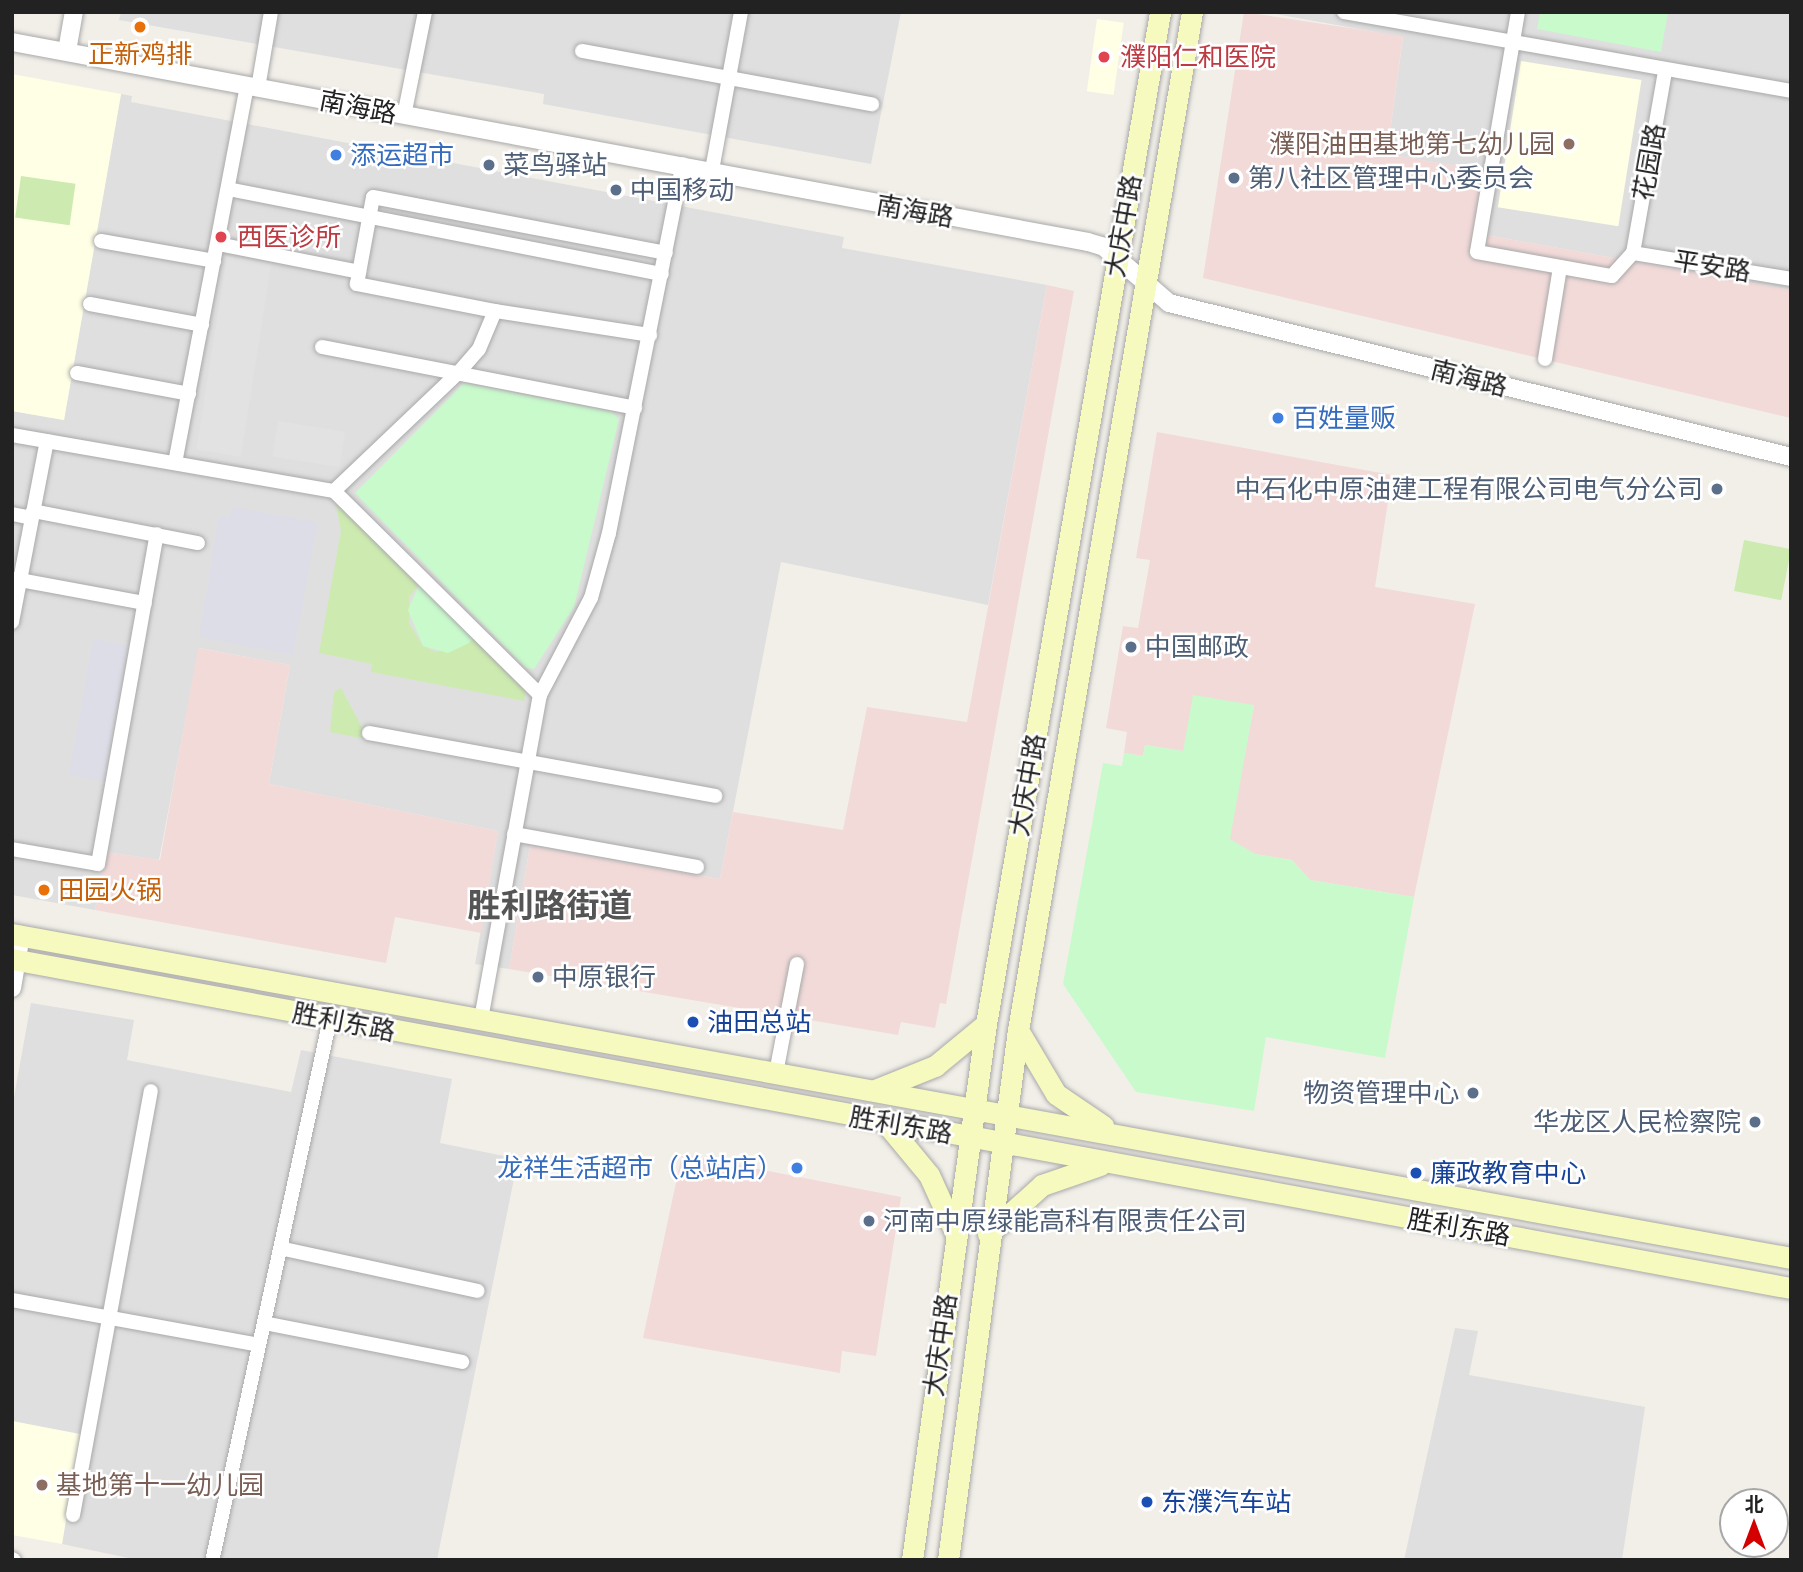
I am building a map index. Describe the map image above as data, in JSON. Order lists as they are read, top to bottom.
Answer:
{
  "streets": {
    "main road": ["大庆中路", "胜利东路"],
    "street": ["南海路", "花园路", "平安路"]
  },
  "crossings": [
    ["南海路", "大庆中路"],
    ["花园路", "平安路"],
    ["大庆中路", "胜利东路"]
  ],
  "districts": ["胜利路街道"],
  "places": [
    "正新鸡排",
    "濮阳仁和医院",
    "濮阳油田基地第七幼儿园",
    "添运超市",
    "菜鸟驿站",
    "第八社区管理中心委员会",
    "中国移动",
    "西医诊所",
    "百姓量贩",
    "中石化中原油建工程有限公司电气分公司",
    "中国邮政",
    "田园火锅",
    "中原银行",
    "油田总站",
    "物资管理中心",
    "华龙区人民检察院",
    "龙祥生活超市（总站店）",
    "廉政教育中心",
    "河南中原绿能高科有限责任公司",
    "基地第十一幼儿园",
    "东濮汽车站"
  ],
  "north": "top"
}
